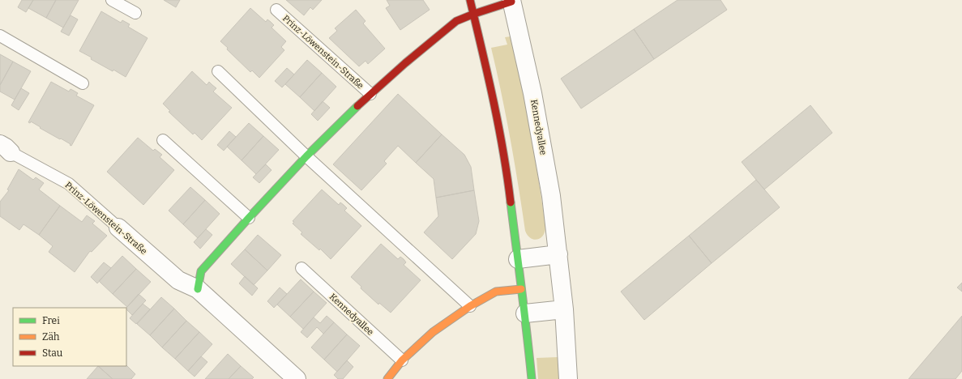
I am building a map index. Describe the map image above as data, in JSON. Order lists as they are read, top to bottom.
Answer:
{
  "streets": {
    "street": ["Prinz-Löwenstein-Straße", "Kennedyallee"]
  },
  "crossings": [
    ["Prinz-Löwenstein-Straße", "Kennedyallee"]
  ],
  "legend": ["Frei", "Zäh", "Stau"]
}
